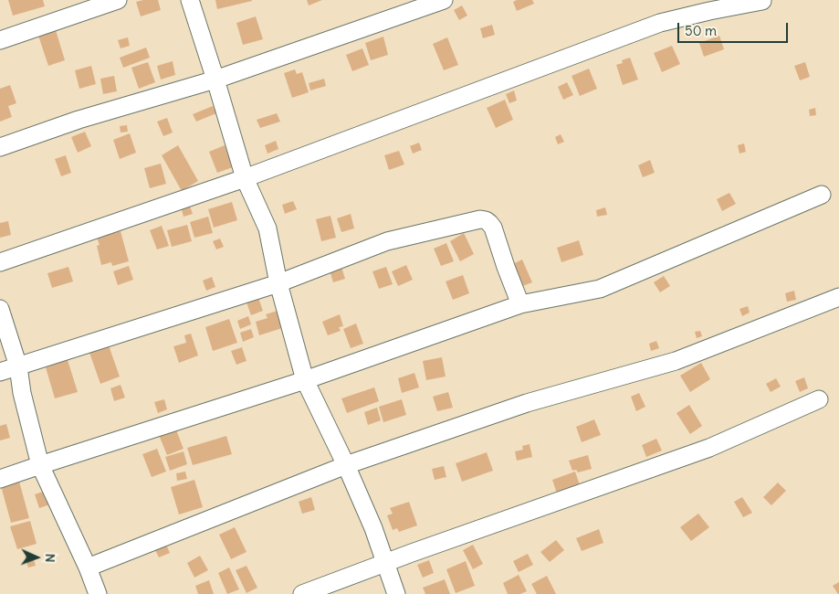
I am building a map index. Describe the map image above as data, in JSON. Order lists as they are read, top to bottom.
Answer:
{
  "scale_bar": "50 m",
  "north": "right"
}
